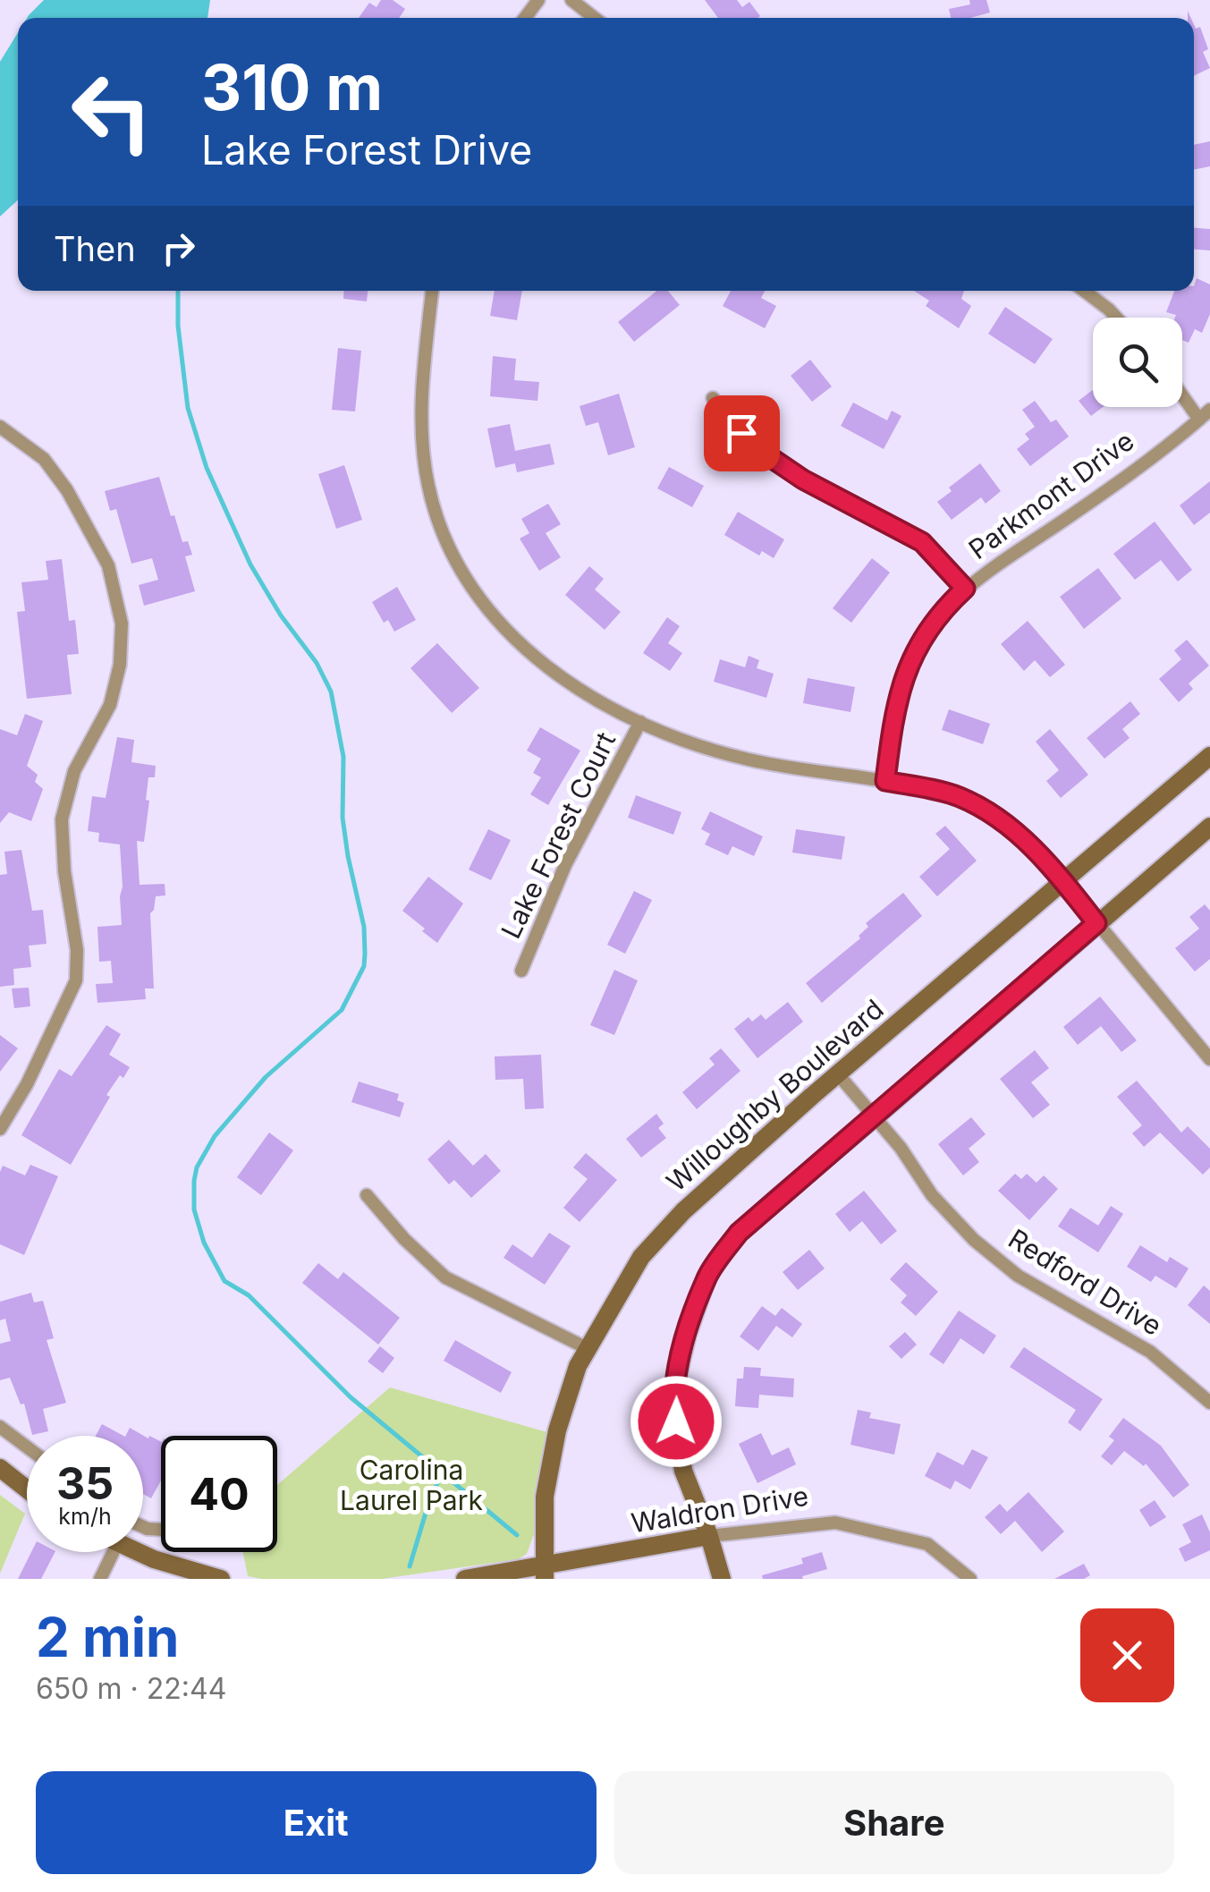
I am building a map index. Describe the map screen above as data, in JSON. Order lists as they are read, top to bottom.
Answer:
{
  "streets": {
    "street": [
      "Parkmont Drive",
      "Lake Forest Court",
      "Willoughby Boulevard",
      "Redford Drive",
      "Waldron Drive"
    ]
  },
  "crossings": [
    ["Willoughby Boulevard", "Redford Drive"],
    ["Willoughby Boulevard", "Waldron Drive"]
  ],
  "parks": ["Carolina Laurel Park"],
  "page": {
    "turn": ["310 m", "Lake Forest Drive"],
    "then": "Then",
    "speed": "35 km/h",
    "limit": "40",
    "heading": ["2 min", "650 m · 22:44"],
    "buttons": ["Exit", "Share"]
  }
}
